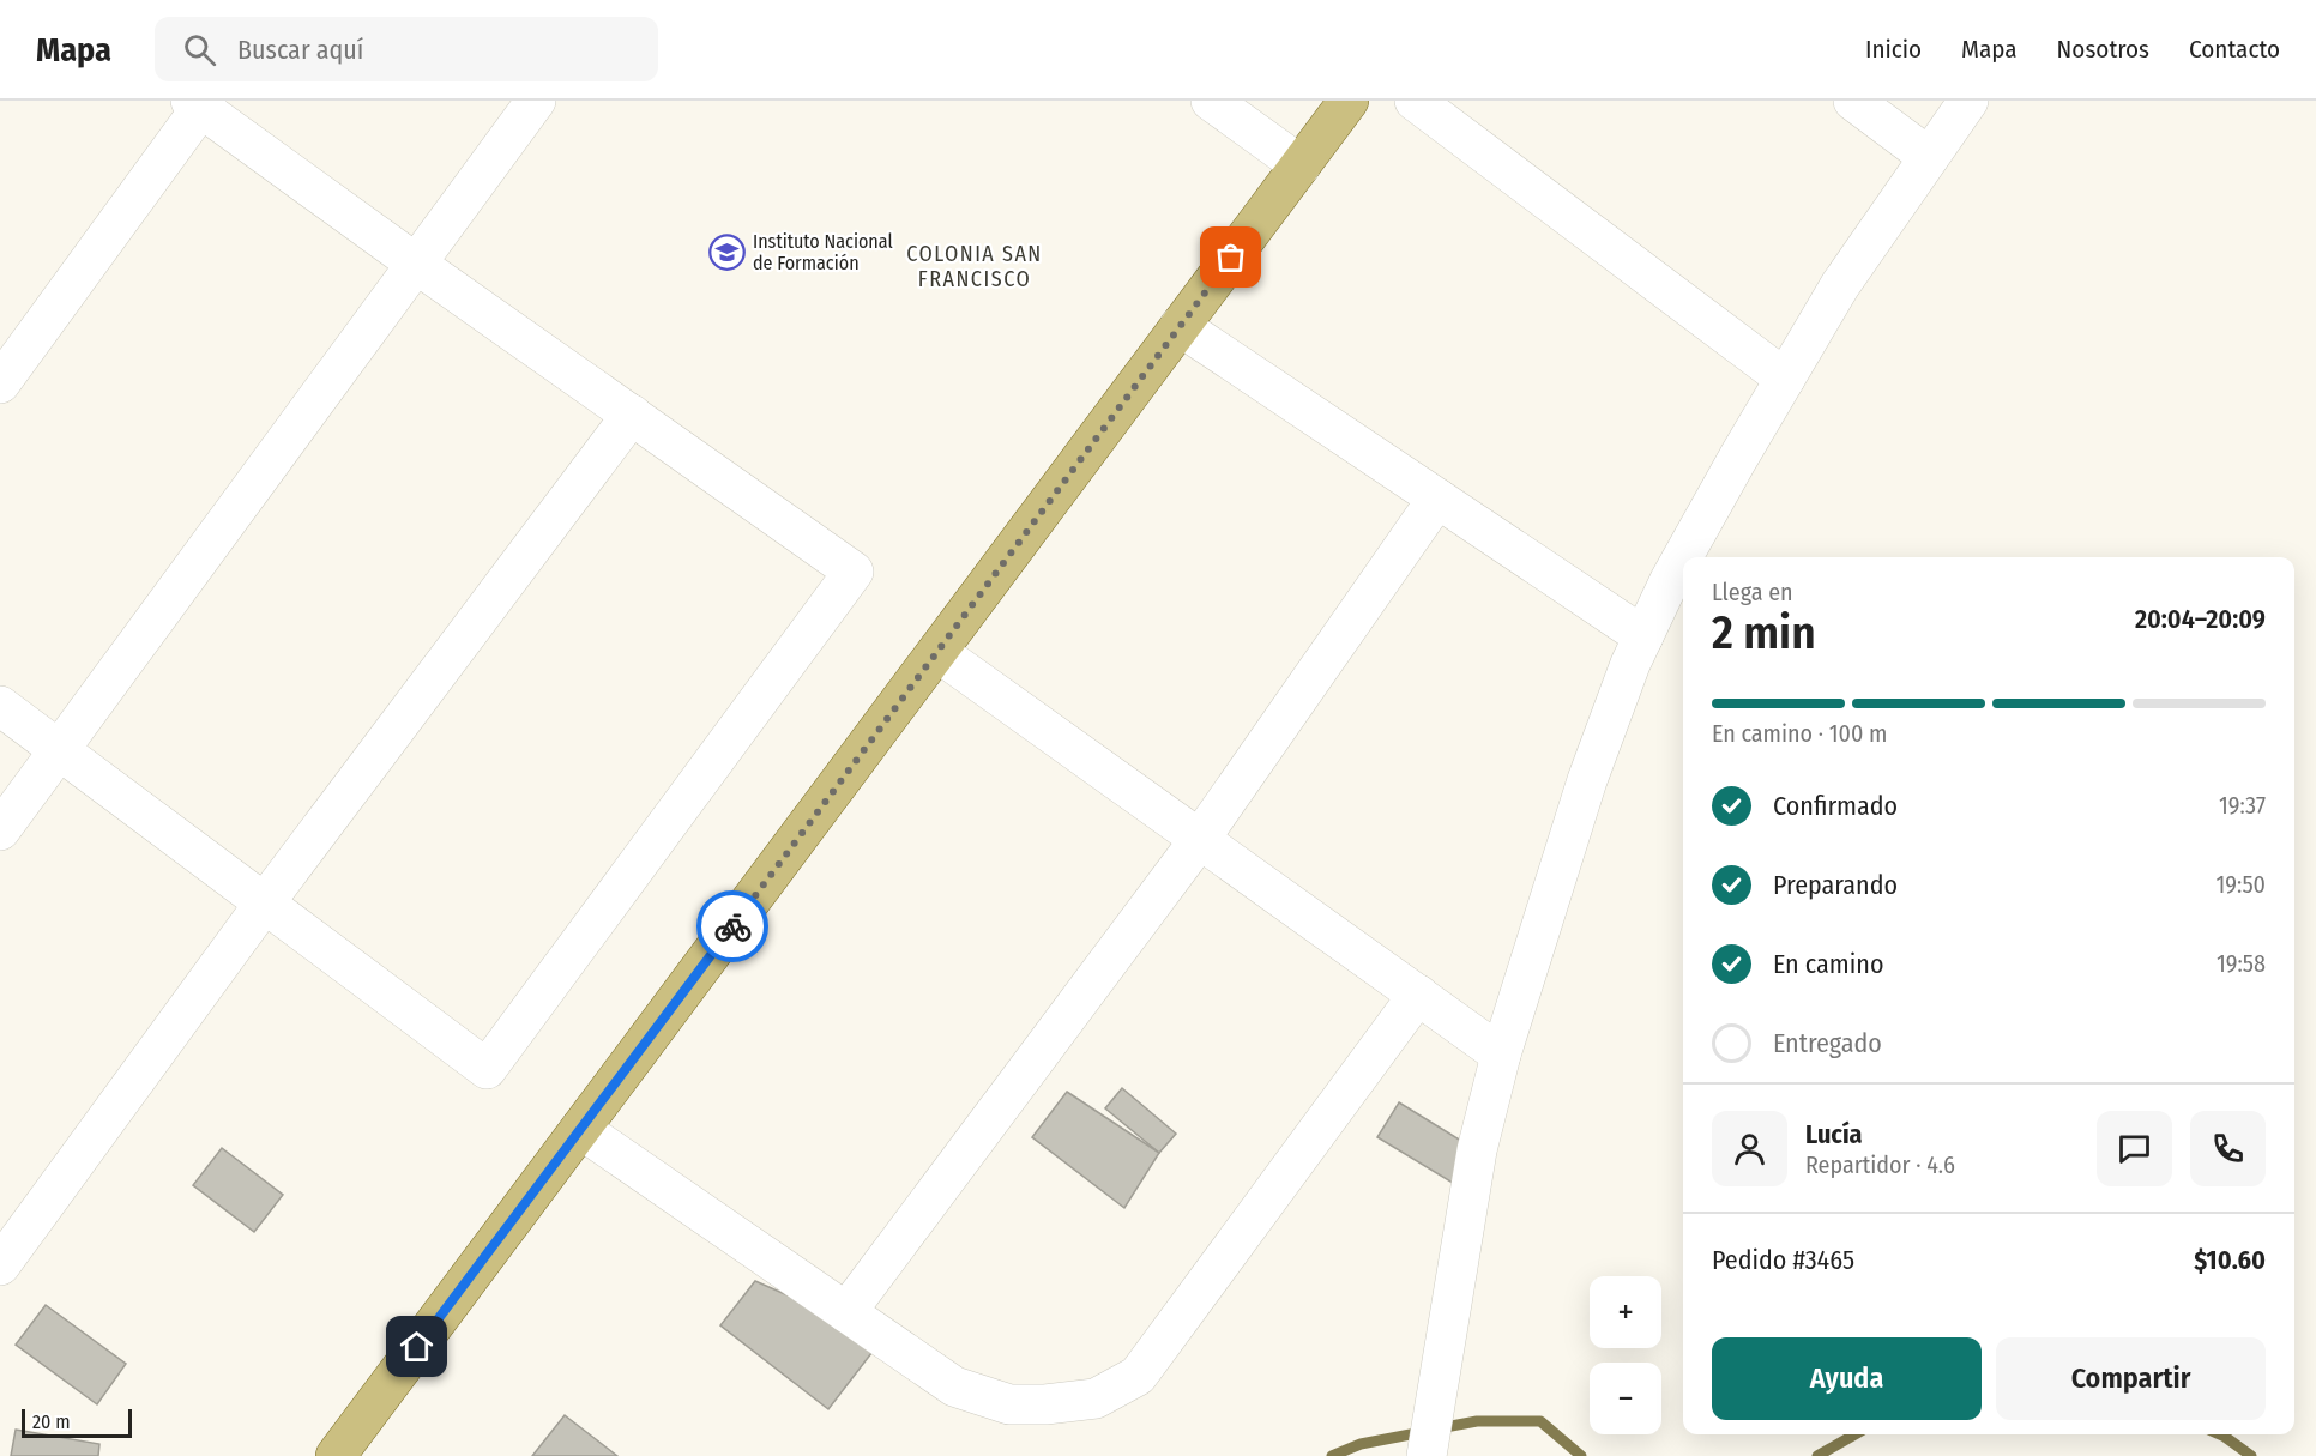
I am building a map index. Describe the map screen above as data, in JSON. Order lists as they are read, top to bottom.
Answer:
{
  "districts": ["COLONIA SAN FRANCISCO"],
  "places": {
    "school or university": ["Instituto Nacional de Formación"]
  },
  "scale_bar": "20 m",
  "page": {
    "header": "Mapa",
    "search": "Buscar aquí",
    "nav": [
      "Inicio",
      "Mapa",
      "Nosotros",
      "Contacto"
    ],
    "heading": ["2 min", "Llega en", "20:04–20:09"],
    "panel": [
      "Lucía",
      "Repartidor · 4.6",
      "Pedido #3465",
      "$10.60"
    ],
    "bar": "En camino · 100 m",
    "list": [
      ["Confirmado", "19:37"],
      ["Preparando", "19:50"],
      ["En camino", "19:58"],
      "Entregado"
    ],
    "map_buttons": ["+", "−"],
    "buttons": ["Ayuda", "Compartir"],
    "scale": "20 m"
  }
}
